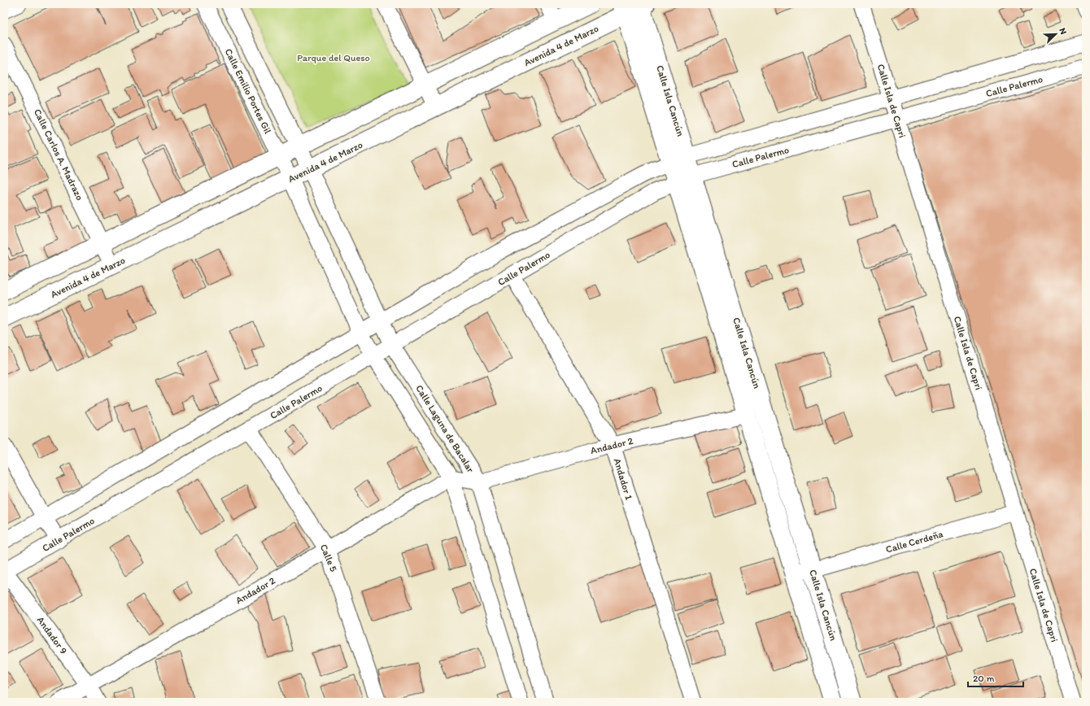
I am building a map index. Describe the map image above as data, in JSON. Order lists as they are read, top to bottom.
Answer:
{
  "streets": {
    "street": [
      "Avenida 4 de Marzo",
      "Calle Palermo",
      "Calle Emilio Portes Gil",
      "Calle Isla Cancún",
      "Calle Isla de Capri",
      "Calle Carlos A. Madrazo",
      "Calle Laguna de Bacalar",
      "Andador 2",
      "Andador 1",
      "Calle Cerdeña",
      "Calle 5",
      "Andador 9"
    ]
  },
  "crossings": [
    ["Avenida 4 de Marzo", "Calle Emilio Portes Gil"],
    ["Avenida 4 de Marzo", "Calle Isla Cancún"],
    ["Avenida 4 de Marzo", "Calle Carlos A. Madrazo"],
    ["Avenida 4 de Marzo", "Calle Laguna de Bacalar"],
    ["Calle Palermo", "Calle Isla Cancún"],
    ["Calle Palermo", "Calle Isla de Capri"],
    ["Calle Palermo", "Calle Laguna de Bacalar"],
    ["Calle Palermo", "Andador 1"],
    ["Calle Palermo", "Calle 5"],
    ["Calle Palermo", "Andador 9"],
    ["Calle Emilio Portes Gil", "Calle Laguna de Bacalar"],
    ["Calle Isla Cancún", "Andador 2"],
    ["Calle Isla Cancún", "Calle Cerdeña"],
    ["Calle Isla de Capri", "Calle Cerdeña"],
    ["Calle Laguna de Bacalar", "Andador 2"],
    ["Andador 2", "Andador 1"],
    ["Andador 2", "Calle 5"],
    ["Andador 2", "Andador 9"]
  ],
  "parks": ["Parque del Queso"],
  "scale_bar": "20 m",
  "north": "top right"
}
